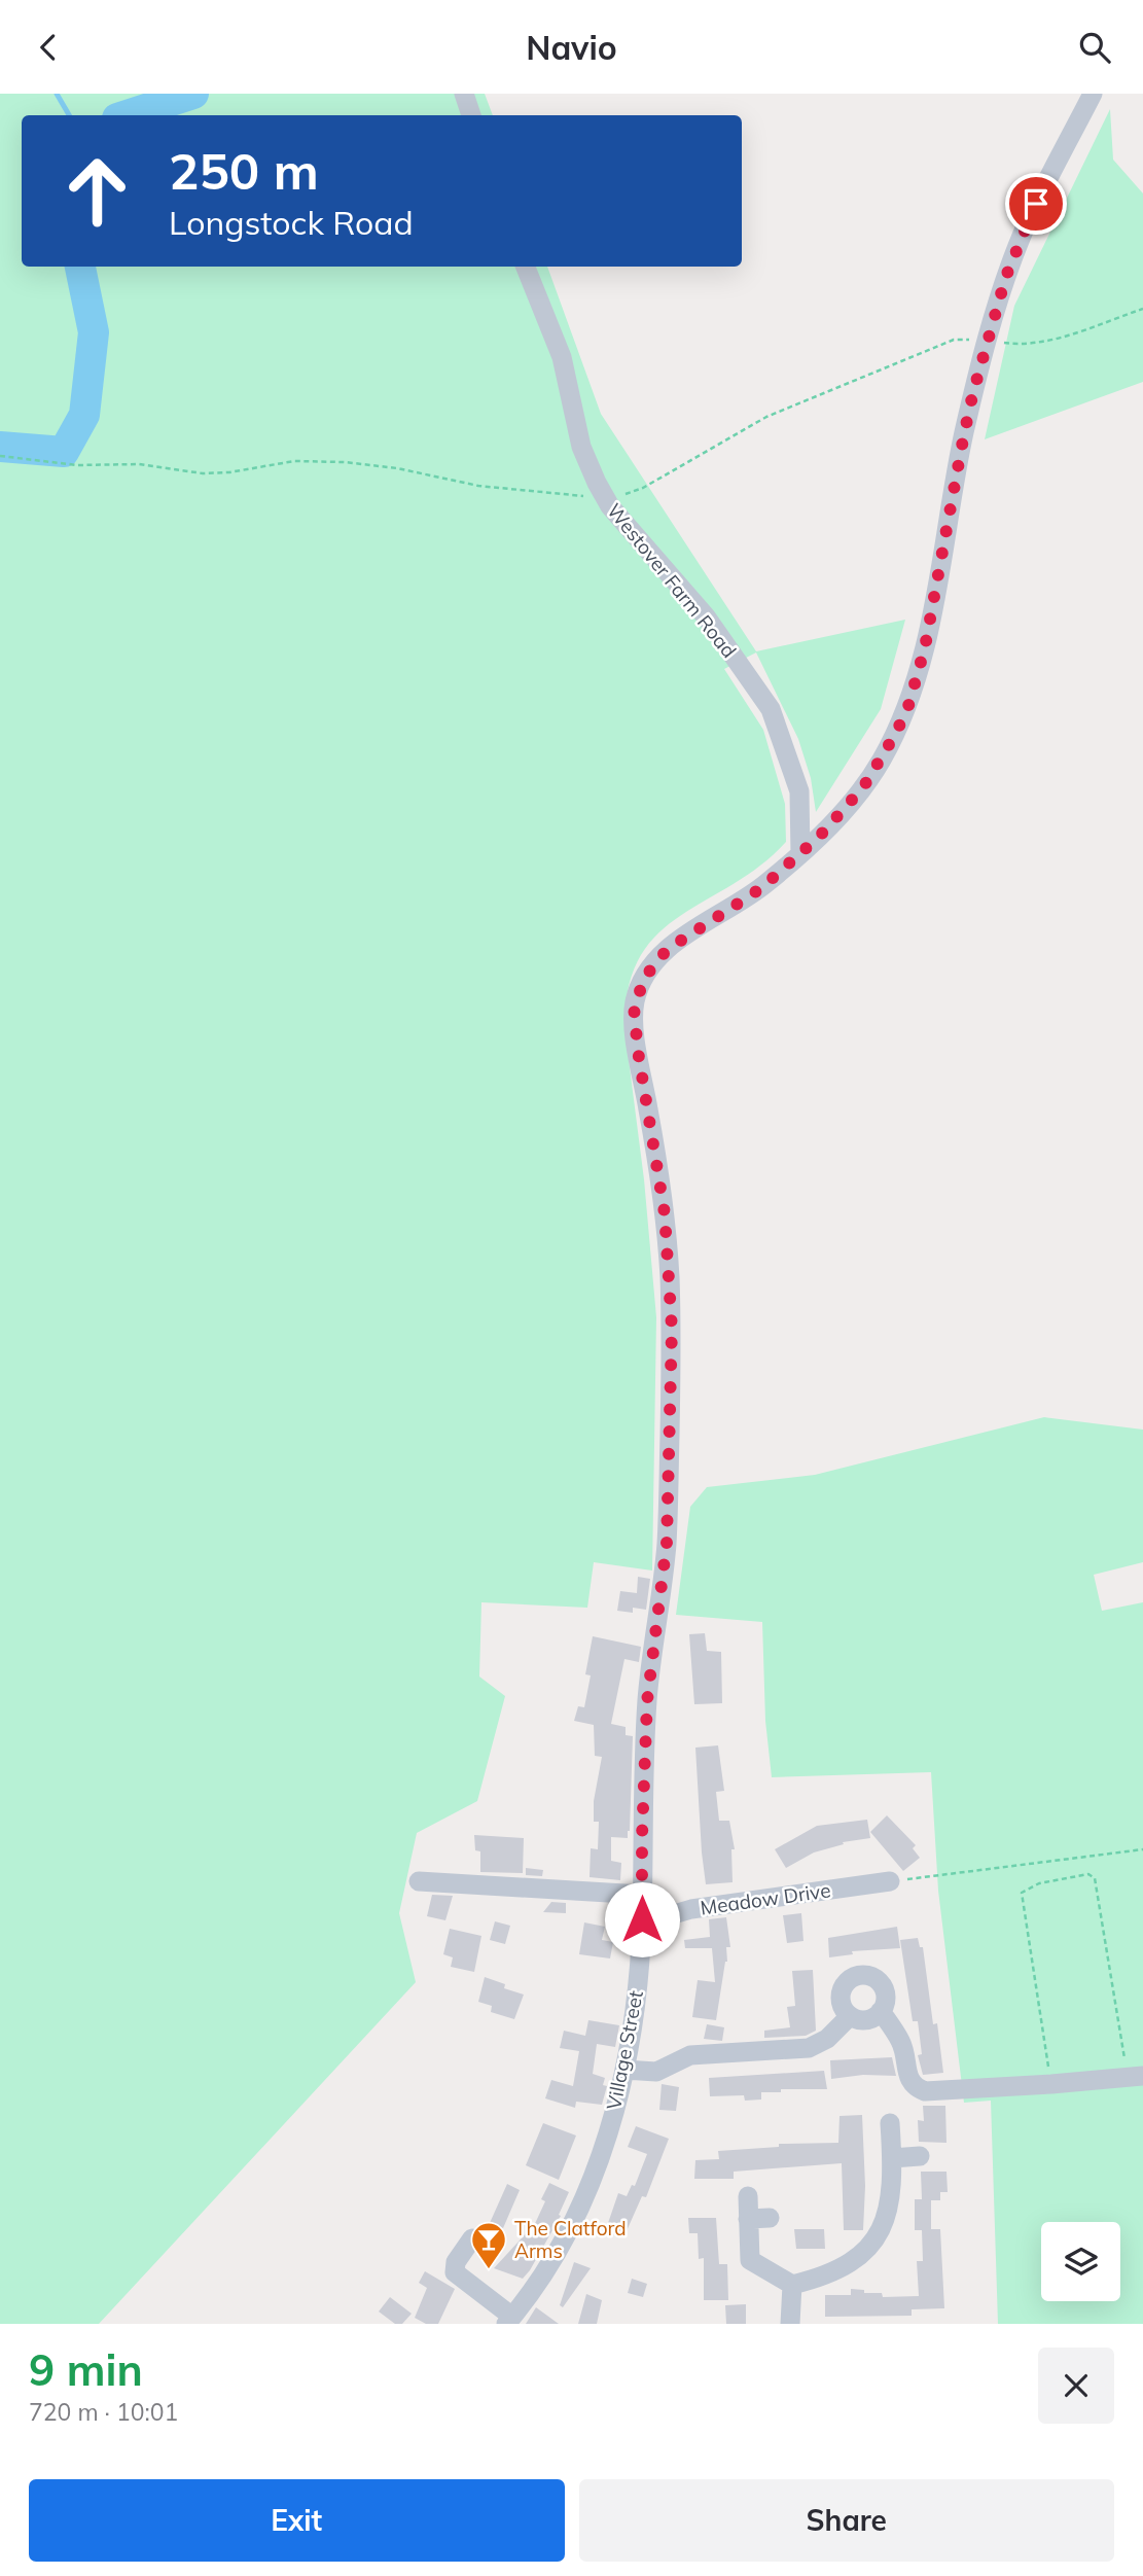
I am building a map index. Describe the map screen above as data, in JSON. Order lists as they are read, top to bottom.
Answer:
{
  "streets": {
    "street": ["Westover Farm Road", "Meadow Drive", "Village Street"]
  },
  "crossings": [
    ["Westover Farm Road", "Village Street"],
    ["Meadow Drive", "Village Street"]
  ],
  "places": {
    "bar": ["The Clatford Arms"]
  },
  "page": {
    "header": "Navio",
    "turn": ["250 m", "Longstock Road"],
    "heading": ["9 min", "720 m · 10:01"],
    "buttons": ["Exit", "Share"]
  }
}
